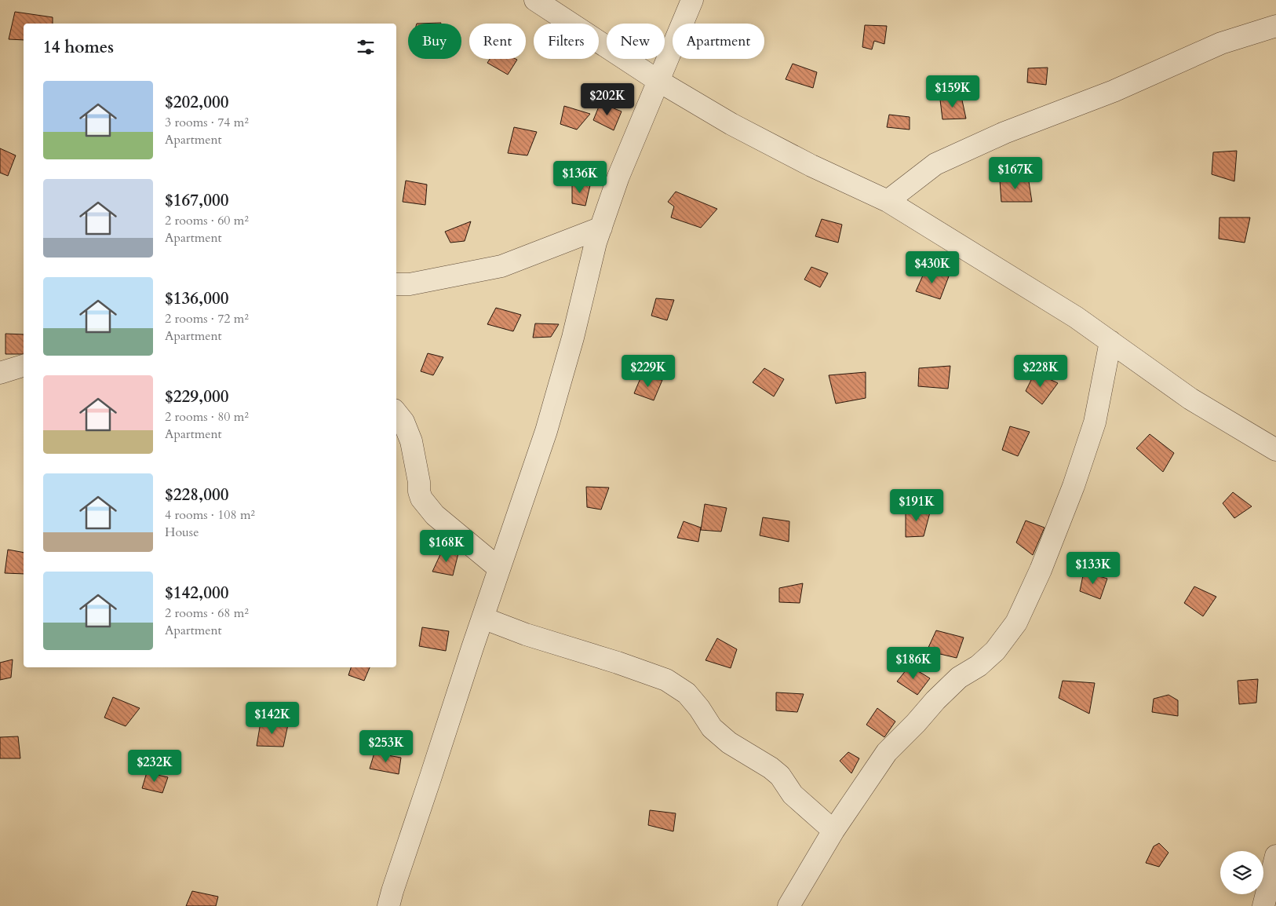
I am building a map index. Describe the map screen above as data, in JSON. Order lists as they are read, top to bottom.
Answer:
{
  "page": {
    "chip": [
      "Buy",
      "Rent",
      "Filters",
      "New",
      "Apartment"
    ],
    "heading": "14 homes",
    "list": [
      {
        "name": "$202,000",
        "note": "3 rooms · 74 m² · Apartment"
      },
      {
        "name": "$167,000",
        "note": "2 rooms · 60 m² · Apartment"
      },
      {
        "name": "$136,000",
        "note": "2 rooms · 72 m² · Apartment"
      },
      {
        "name": "$229,000",
        "note": "2 rooms · 80 m² · Apartment"
      },
      {
        "name": "$228,000",
        "note": "4 rooms · 108 m² · House"
      },
      {
        "name": "$142,000",
        "note": "2 rooms · 68 m² · Apartment"
      }
    ],
    "price": [
      "$159K",
      "$202K",
      "$167K",
      "$136K",
      "$430K",
      "$229K",
      "$228K",
      "$191K",
      "$168K",
      "$133K",
      "$186K",
      "$142K",
      "$253K",
      "$232K"
    ]
  }
}
